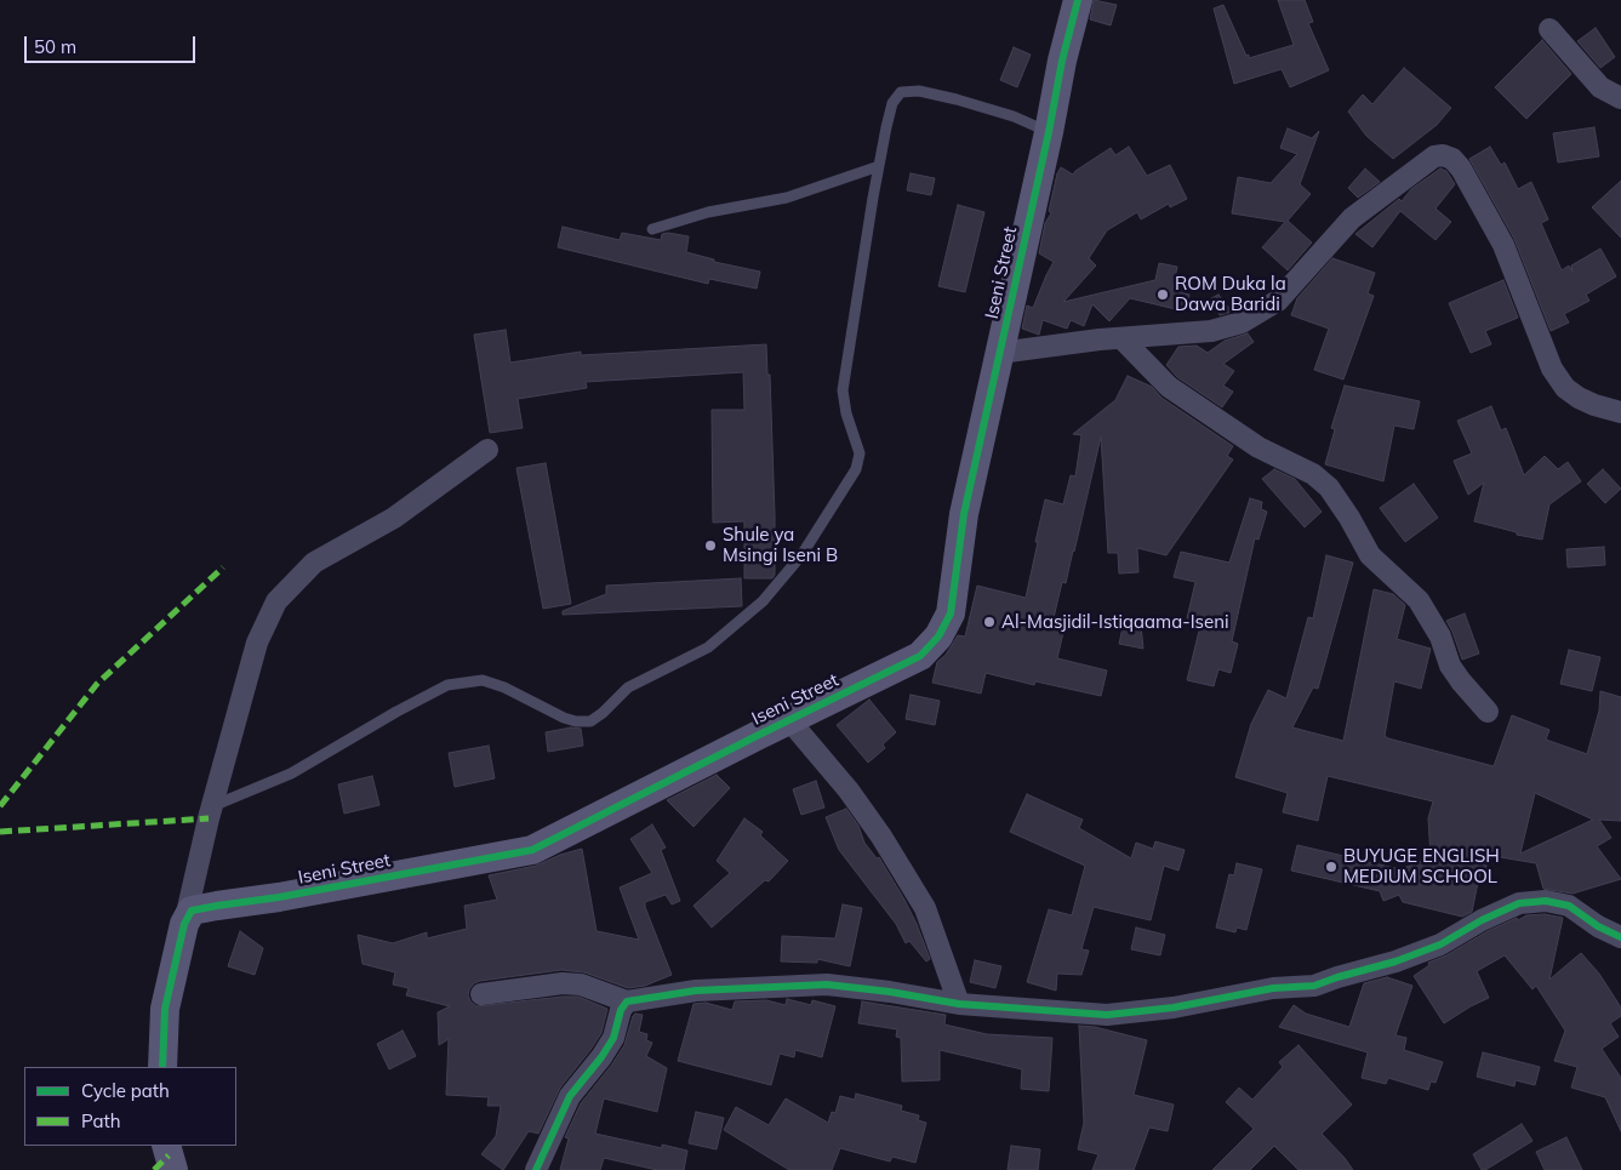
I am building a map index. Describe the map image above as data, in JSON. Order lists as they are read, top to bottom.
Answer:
{
  "streets": {
    "street": ["Iseni Street"]
  },
  "places": [
    "ROM Duka la Dawa Baridi",
    "Shule ya Msingi Iseni B",
    "Al-Masjidil-Istiqaama-Iseni",
    "BUYUGE ENGLISH MEDIUM SCHOOL"
  ],
  "legend": ["Cycle path", "Path"],
  "scale_bar": "50 m"
}
